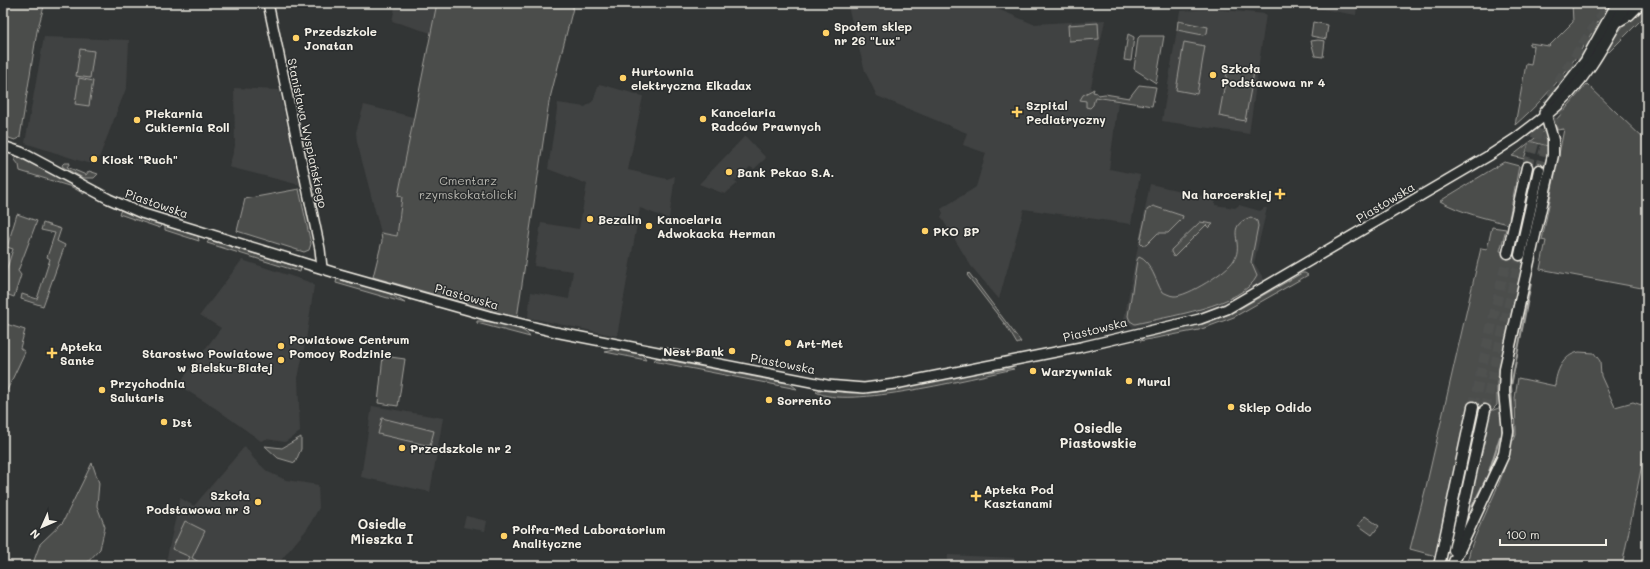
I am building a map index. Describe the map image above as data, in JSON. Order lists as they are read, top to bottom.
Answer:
{
  "streets": {
    "main road": ["Piastowska"],
    "street": ["Stanisława Wyspiańskiego"]
  },
  "crossings": [
    ["Stanisława Wyspiańskiego", "Piastowska"]
  ],
  "districts": ["Osiedle Piastowskie", "Osiedle Mieszka I"],
  "parks": ["Cmentarz rzymskokatolicki"],
  "places": {
    "other": [
      "Społem sklep nr 26 \"Lux\"",
      "Przedszkole Jonatan",
      "Szkoła Podstawowa nr 4",
      "Hurtownia elektryczna Elkadax",
      "Kancelaria Radców Prawnych",
      "Piekarnia Cukiernia Roll",
      "Kiosk \"Ruch\"",
      "Bank Pekao S.A.",
      "Bezalin",
      "Kancelaria Adwokacka Herman",
      "PKO BP",
      "Art-Met",
      "Powiatowe Centrum Pomocy Rodzinie",
      "Nest Bank",
      "Starostwo Powiatowe w Bielsku-Białej",
      "Warzywniak",
      "Mural",
      "Przychodnia Salutaris",
      "Sorrento",
      "Sklep Odido",
      "Dst",
      "Przedszkole nr 2",
      "Szkoła Podstawowa nr 3",
      "Polfra-Med Laboratorium Analityczne"
    ],
    "health": [
      "Szpital Pediatryczny",
      "Na harcerskiej",
      "Apteka Sante",
      "Apteka Pod Kasztanami"
    ]
  },
  "scale_bar": "100 m",
  "north": "bottom left"
}
